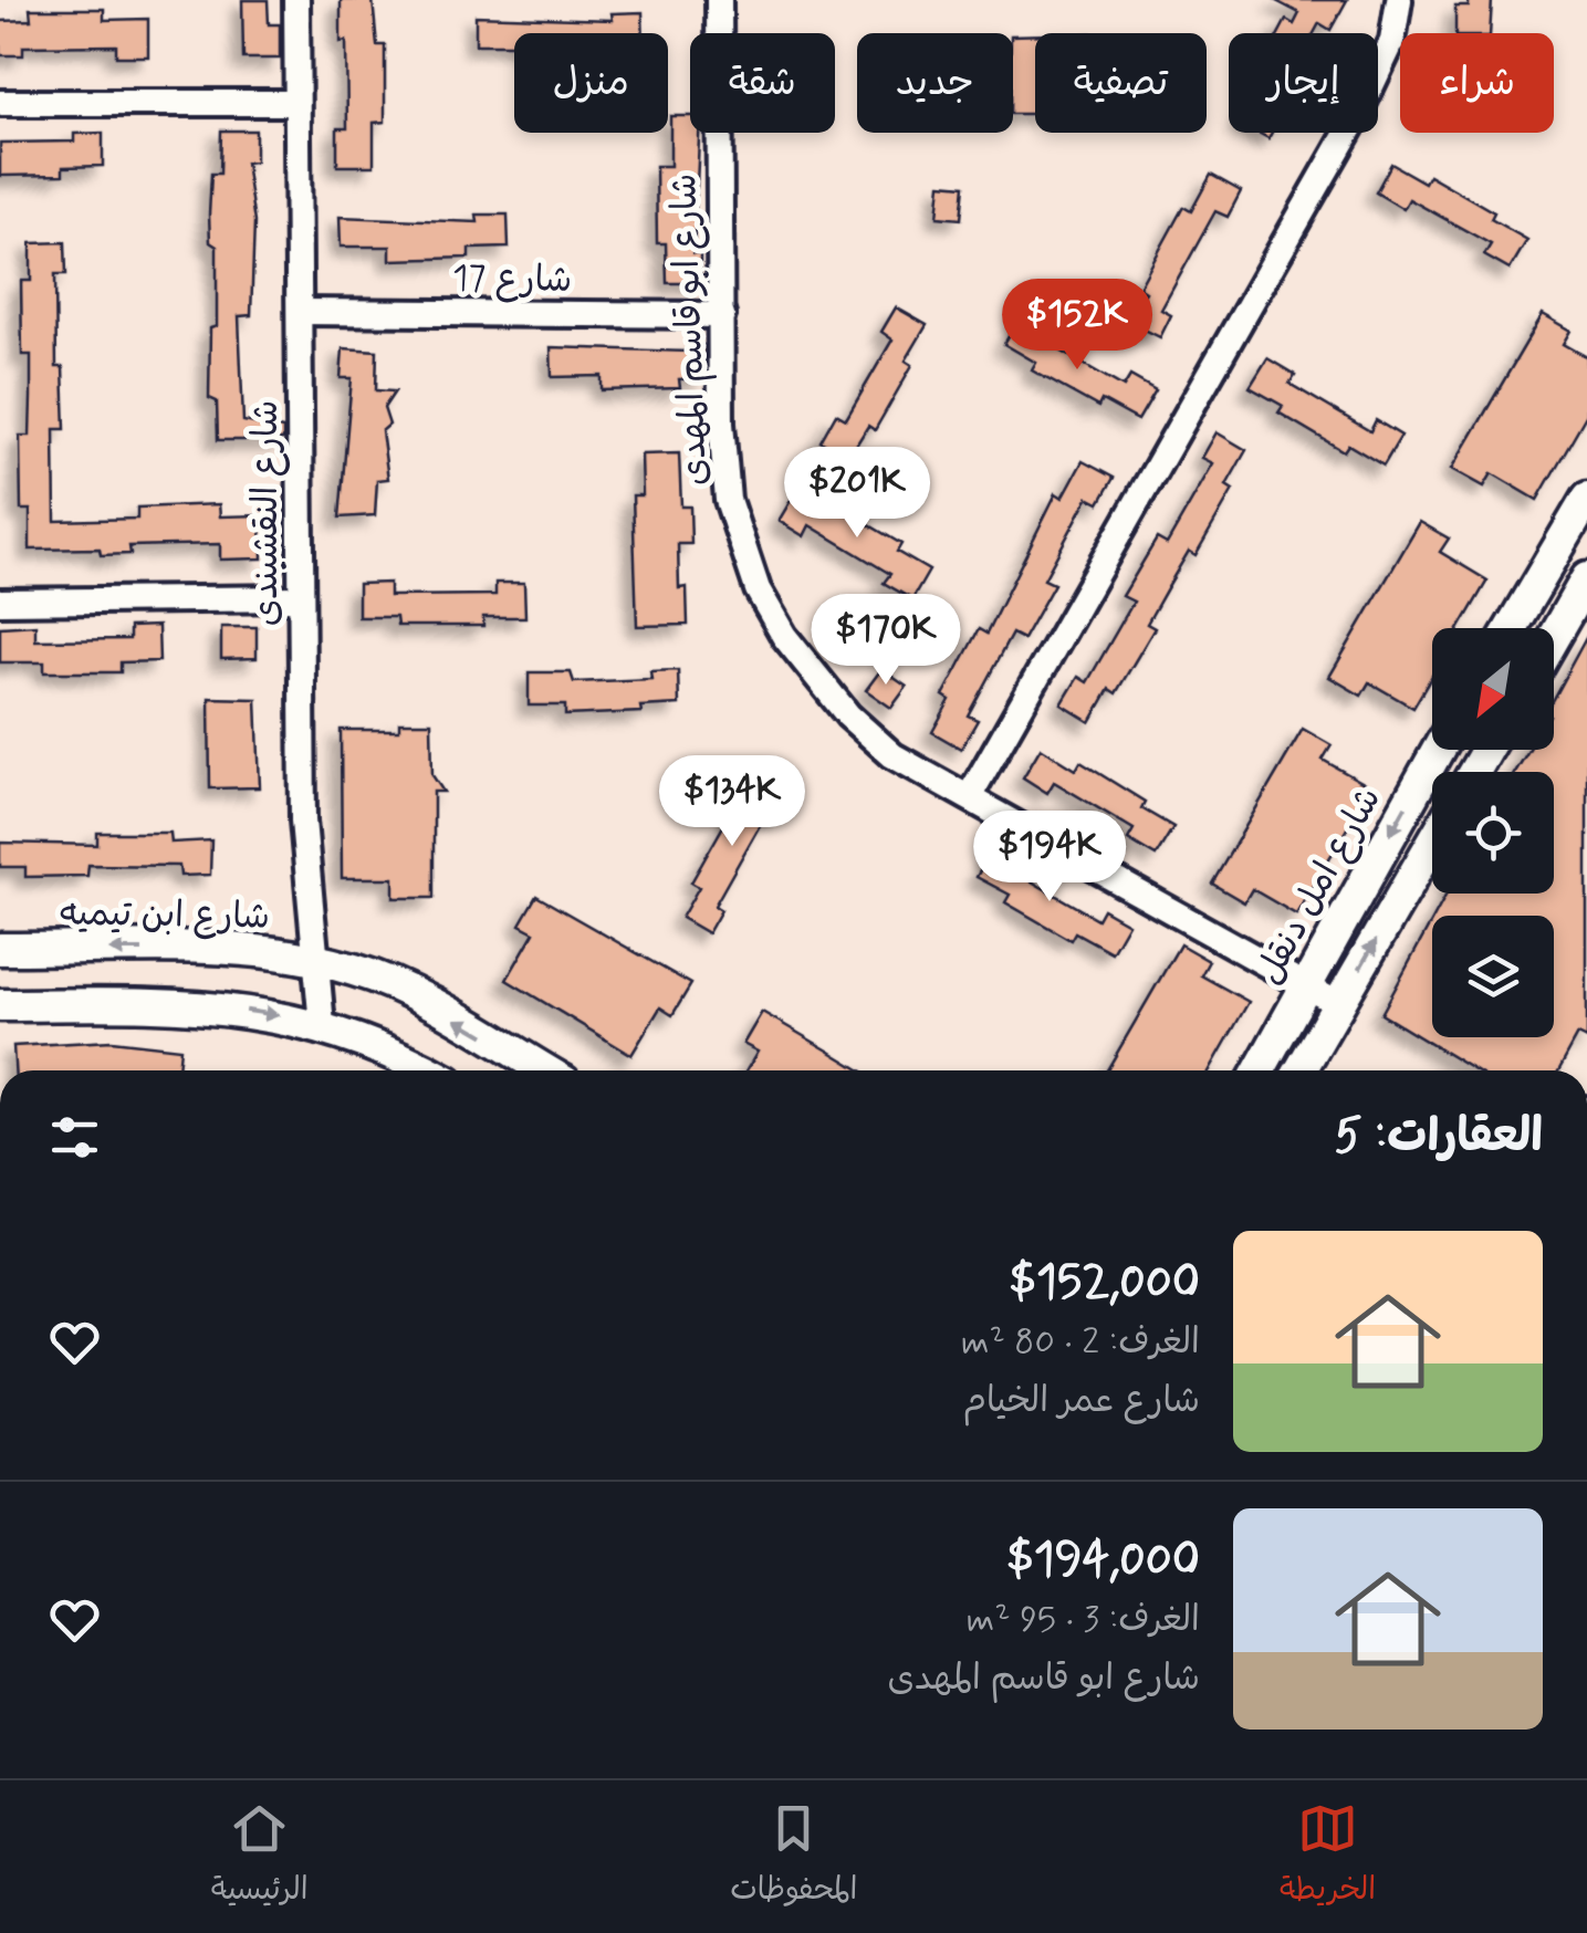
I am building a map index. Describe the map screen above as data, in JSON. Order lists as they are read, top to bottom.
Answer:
{
  "streets": {
    "street": [
      "شارع 17",
      "شارع ابو قاسم المهدى",
      "شارع النقشبندى",
      "شارع امل دنقل",
      "شارع ابن تيميه"
    ]
  },
  "crossings": [
    ["شارع 17", "شارع ابو قاسم المهدى"],
    ["شارع 17", "شارع النقشبندى"],
    ["شارع ابو قاسم المهدى", "شارع امل دنقل"],
    ["شارع النقشبندى", "شارع ابن تيميه"]
  ],
  "north": "bottom left",
  "page": {
    "chip": [
      "شراء",
      "إيجار",
      "تصفية",
      "جديد",
      "شقة",
      "منزل"
    ],
    "price": [
      "$152K",
      "$201K",
      "$170K",
      "$134K",
      "$194K"
    ],
    "heading": "العقارات: 5",
    "list": [
      {
        "name": "$152,000",
        "note": "الغرف: 2 · 80 m² · شارع عمر الخيام"
      },
      {
        "name": "$194,000",
        "note": "الغرف: 3 · 95 m² · شارع ابو قاسم المهدى"
      }
    ],
    "tabs": ["الخريطة", "المحفوظات", "الرئيسية"]
  }
}
